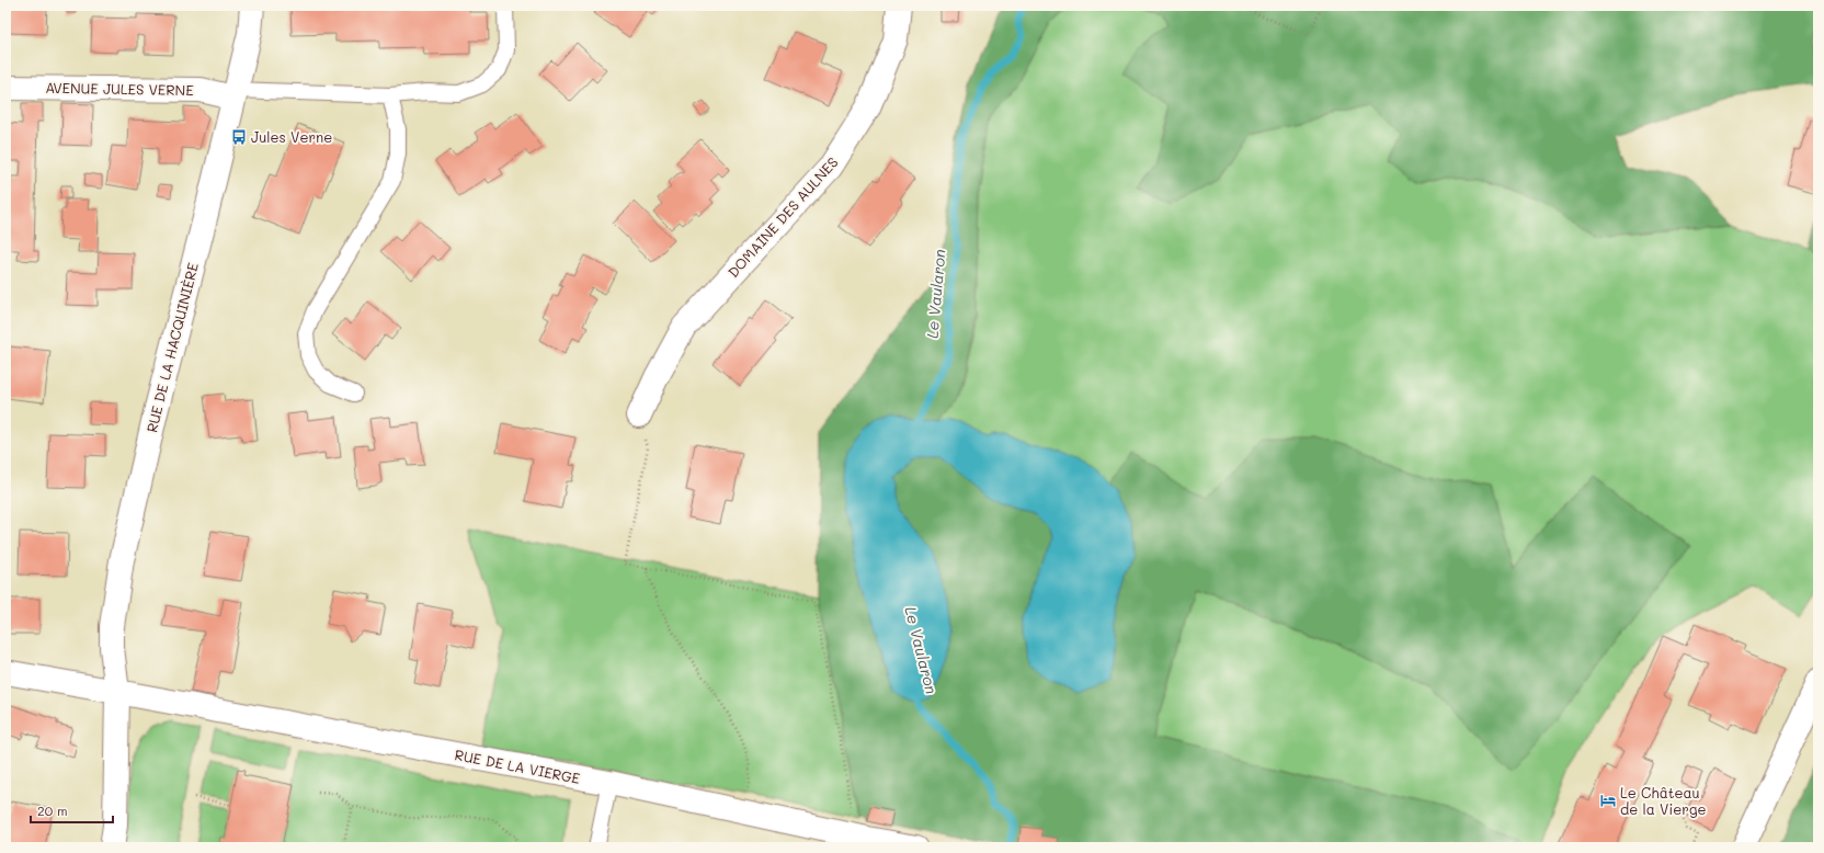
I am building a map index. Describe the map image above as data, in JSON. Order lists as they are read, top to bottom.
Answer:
{
  "streets": {
    "street": [
      "AVENUE JULES VERNE",
      "DOMAINE DES AULNES",
      "RUE DE LA HACQUINIÈRE",
      "RUE DE LA VIERGE"
    ]
  },
  "crossings": [
    ["AVENUE JULES VERNE", "RUE DE LA HACQUINIÈRE"],
    ["RUE DE LA HACQUINIÈRE", "RUE DE LA VIERGE"]
  ],
  "water": ["Le Vaularon"],
  "places": {
    "bus stop": ["Jules Verne"],
    "hotel": ["Le Château de la Vierge"]
  },
  "scale_bar": "20 m"
}
